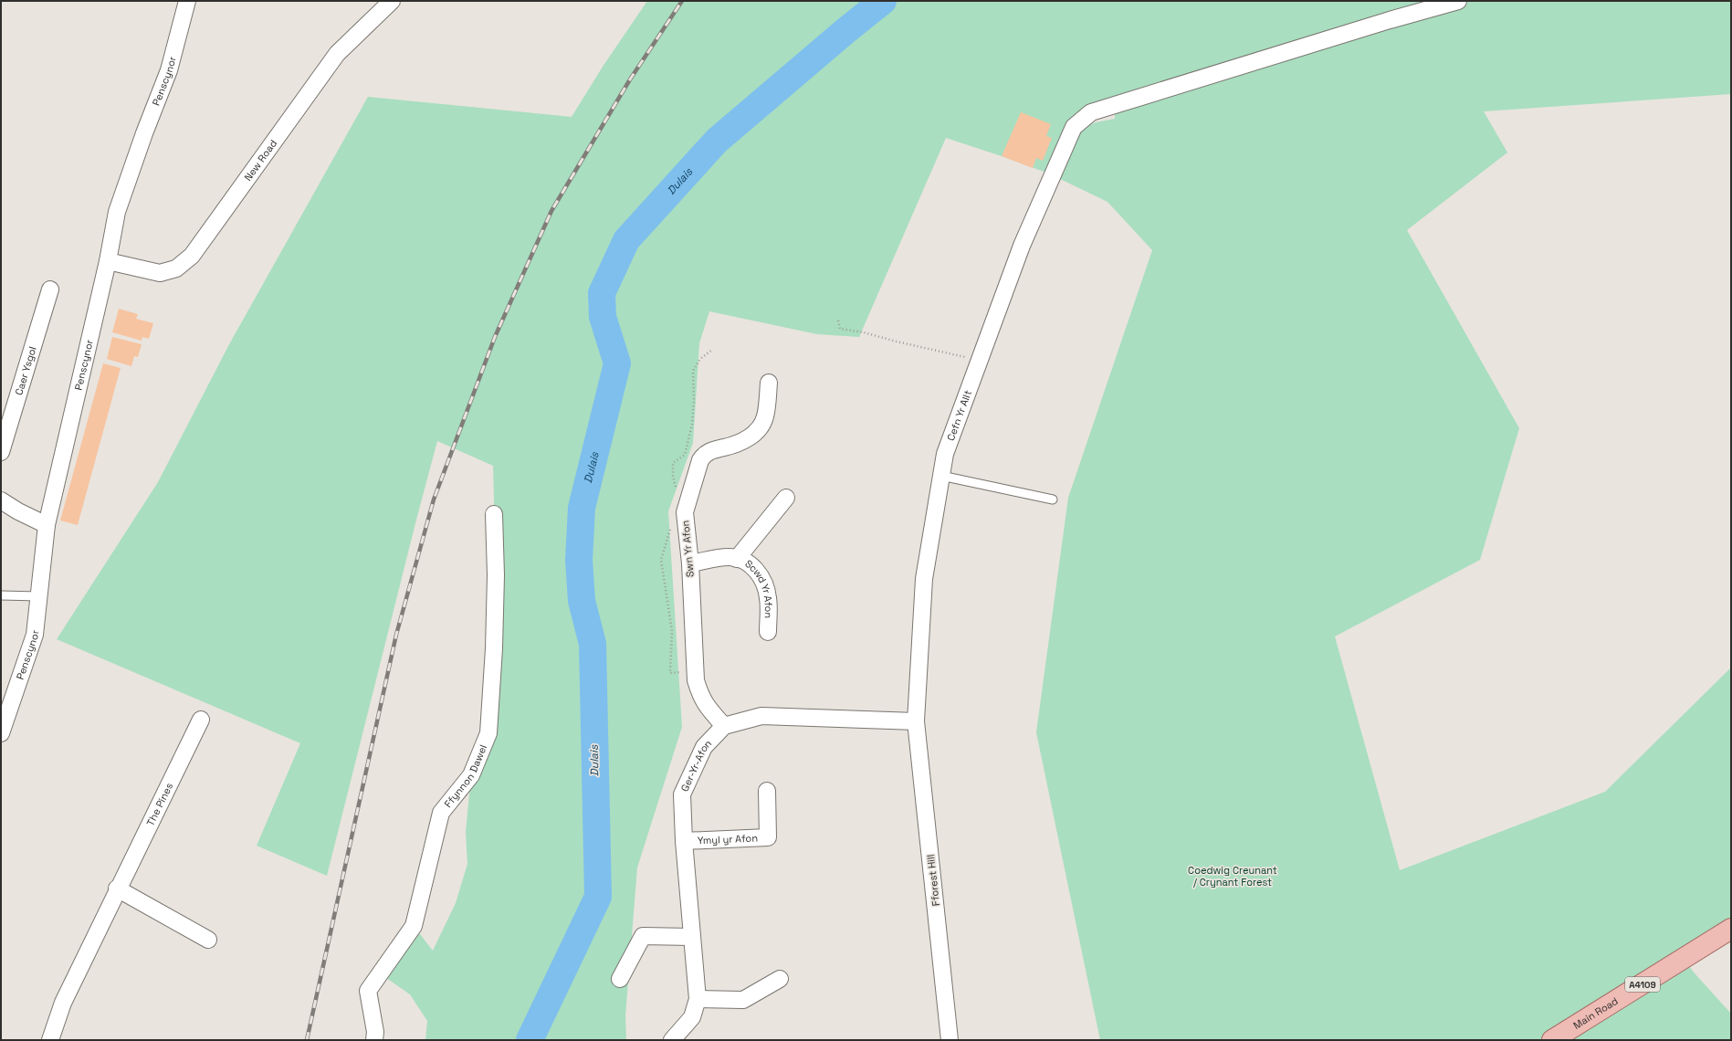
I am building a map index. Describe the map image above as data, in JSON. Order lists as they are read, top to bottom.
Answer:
{
  "streets": {
    "main road": ["A4109", "Main Road"],
    "street": [
      "Penscynor",
      "New Road",
      "Caer Ysgol",
      "Cefn Yr Allt",
      "Swn Yr Afon",
      "Scwd Yr Afon",
      "Ger-Yr-Afon",
      "Ffynnon Dawel",
      "The Pines",
      "Ymyl yr Afon",
      "Fforest Hill"
    ]
  },
  "crossings": [
    ["Penscynor", "New Road"],
    ["Cefn Yr Allt", "Fforest Hill"],
    ["Swn Yr Afon", "Scwd Yr Afon"],
    ["Swn Yr Afon", "Ger-Yr-Afon"],
    ["Ger-Yr-Afon", "Ymyl yr Afon"]
  ],
  "water": ["Dulais"],
  "parks": ["Coedwig Creunant / Crynant Forest"]
}
